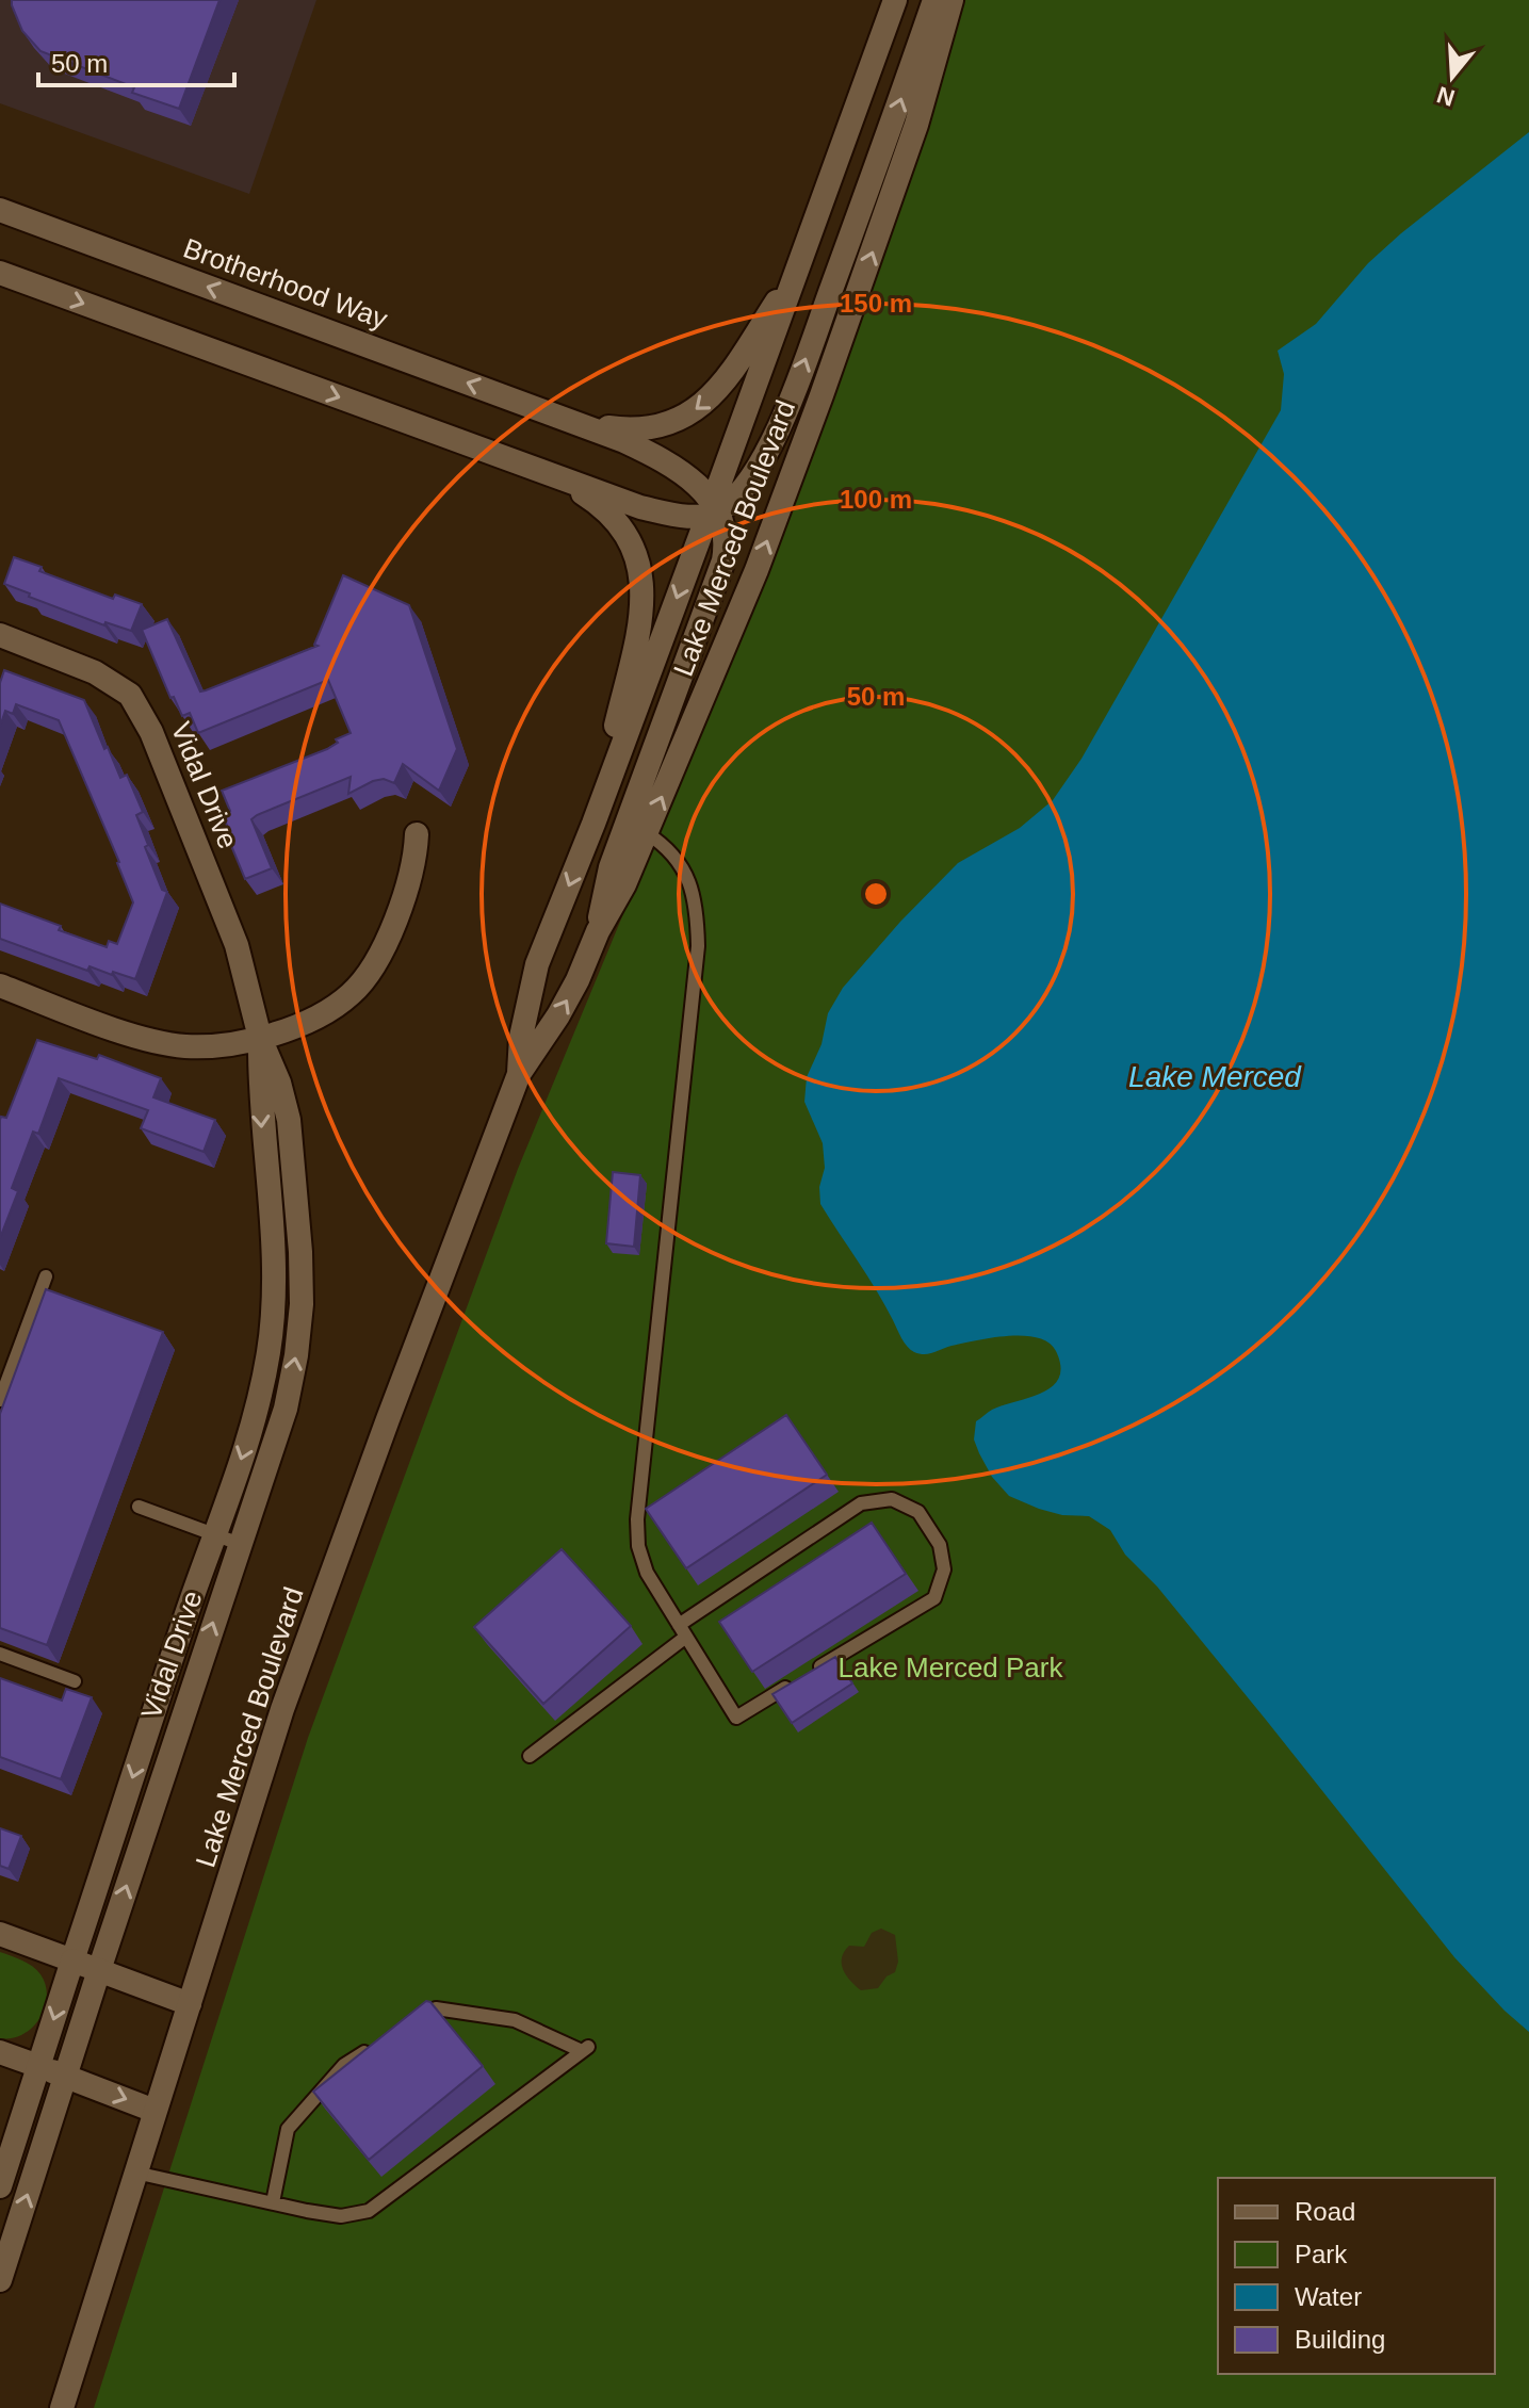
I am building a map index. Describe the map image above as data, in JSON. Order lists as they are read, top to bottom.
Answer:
{
  "streets": {
    "main road": ["Brotherhood Way", "Lake Merced Boulevard", "Vidal Drive"]
  },
  "water": ["Lake Merced"],
  "parks": ["Lake Merced Park"],
  "legend": [
    "Road",
    "Park",
    "Water",
    "Building"
  ],
  "scale_bar": "50 m",
  "north": "bottom",
  "rings": ["150 m", "100 m", "50 m"]
}
